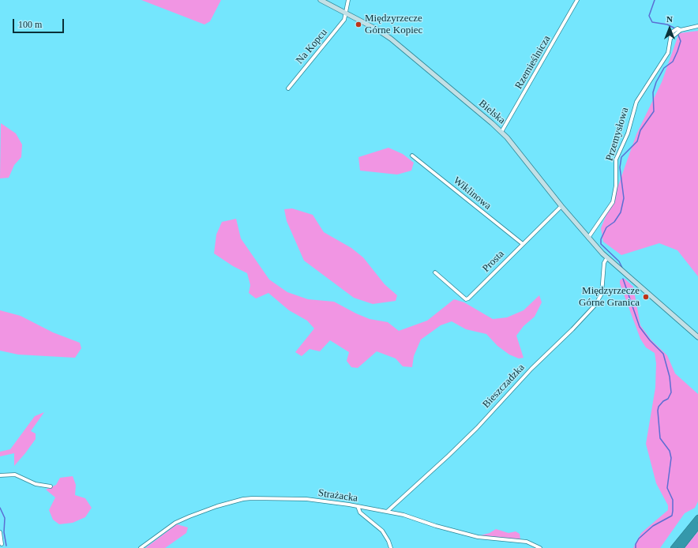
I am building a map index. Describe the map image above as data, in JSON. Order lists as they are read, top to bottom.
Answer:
{
  "streets": {
    "street": [
      "Na Kopcu",
      "Rzemieślnicza",
      "Bielska",
      "Przemysłowa",
      "Wiklinowa",
      "Prosta",
      "Bieszczadzka",
      "Strażacka"
    ]
  },
  "crossings": [
    ["Na Kopcu", "Bielska"],
    ["Rzemieślnicza", "Bielska"],
    ["Bielska", "Przemysłowa"],
    ["Bielska", "Prosta"],
    ["Bielska", "Bieszczadzka"],
    ["Wiklinowa", "Prosta"],
    ["Bieszczadzka", "Strażacka"]
  ],
  "places": ["Międzyrzecze Górne Kopiec", "Międzyrzecze Górne Granica"],
  "scale_bar": "100 m",
  "north": "top"
}
